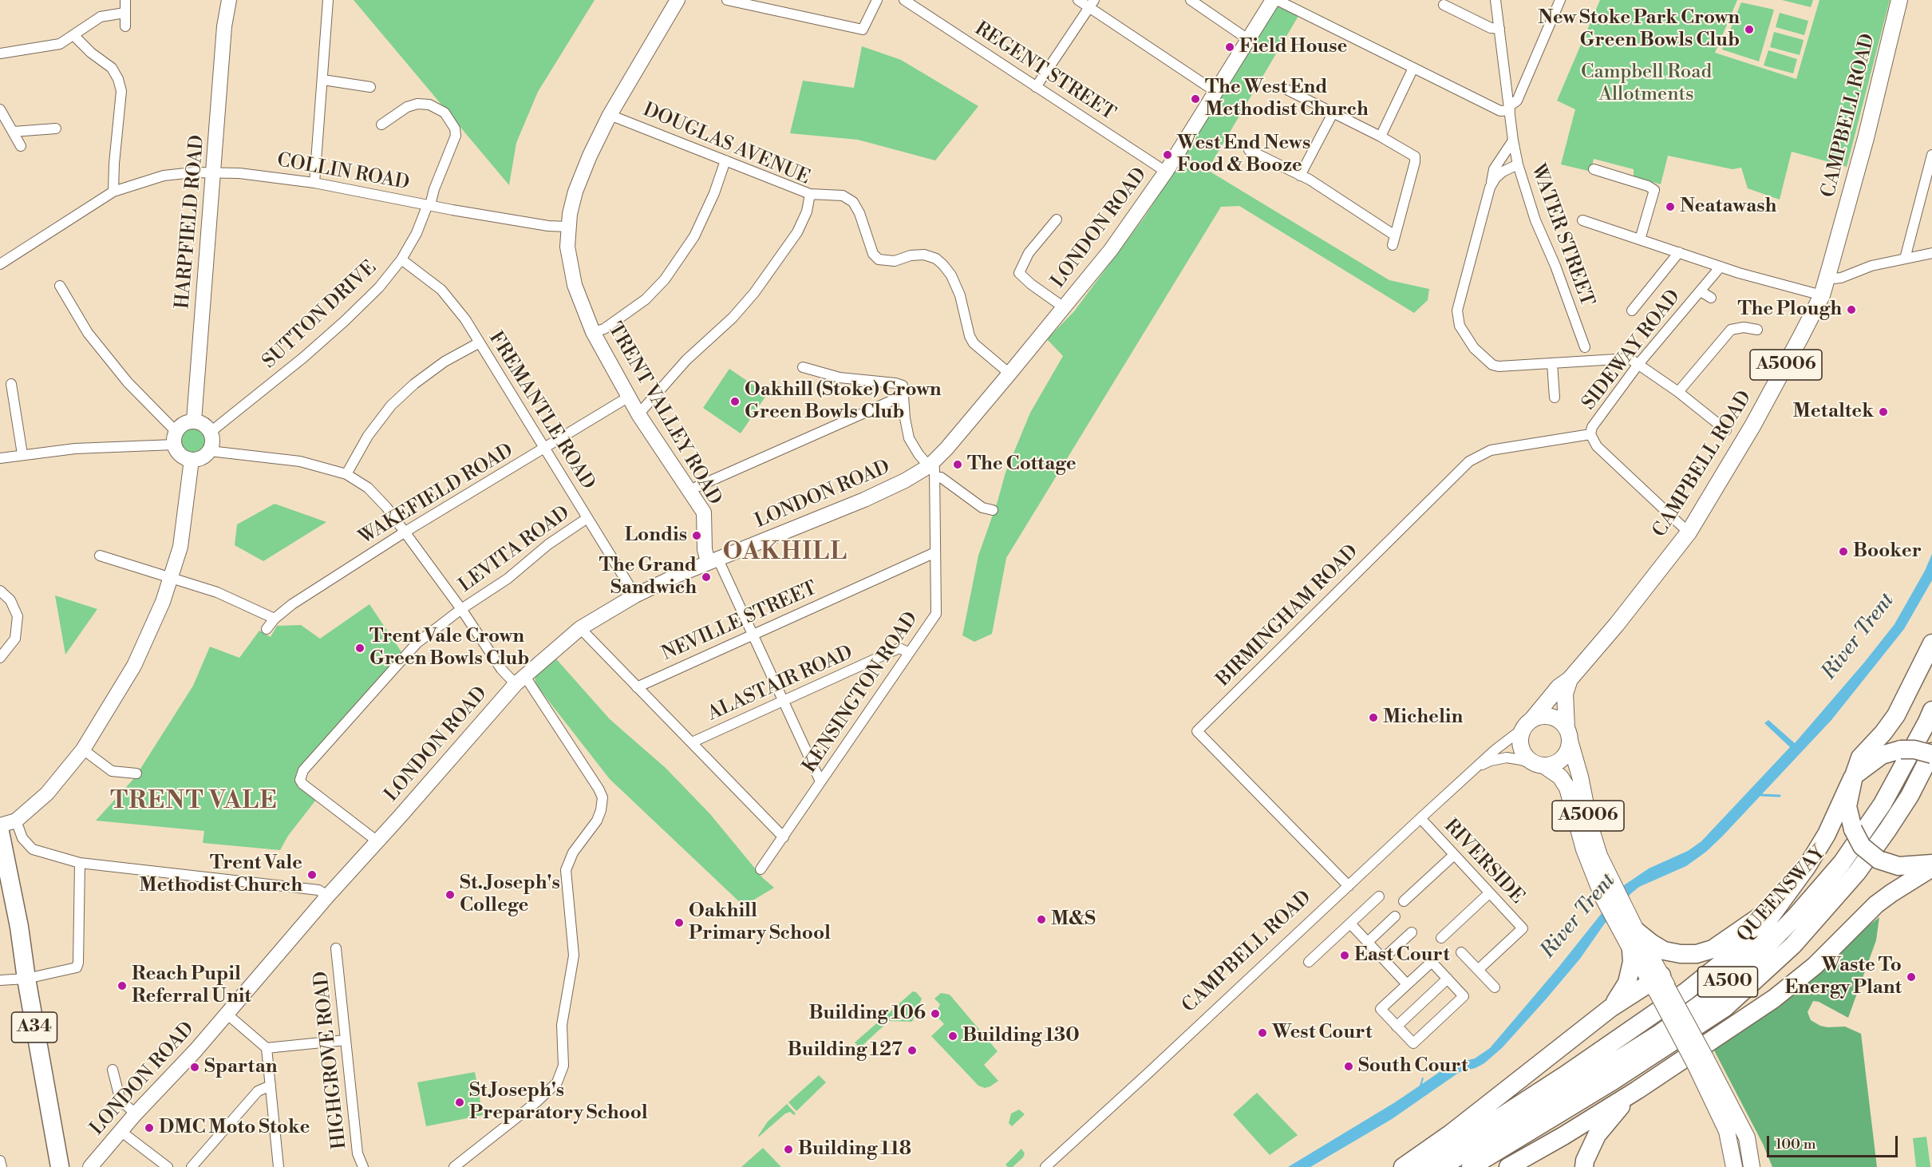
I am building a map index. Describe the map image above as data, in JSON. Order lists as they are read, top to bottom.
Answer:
{
  "streets": {
    "highway": ["QUEENSWAY", "A500", "A34"],
    "main road": [
      "CAMPBELL ROAD",
      "HARPFIELD ROAD",
      "LONDON ROAD",
      "A5006",
      "TRENT VALLEY ROAD"
    ],
    "street": [
      "REGENT STREET",
      "DOUGLAS AVENUE",
      "COLLIN ROAD",
      "WATER STREET",
      "SUTTON DRIVE",
      "SIDEWAY ROAD",
      "FREMANTLE ROAD",
      "WAKEFIELD ROAD",
      "LEVITA ROAD",
      "BIRMINGHAM ROAD",
      "NEVILLE STREET",
      "ALASTAIR ROAD",
      "KENSINGTON ROAD",
      "RIVERSIDE",
      "HIGHGROVE ROAD"
    ]
  },
  "crossings": [
    ["REGENT STREET", "LONDON ROAD"],
    ["CAMPBELL ROAD", "SIDEWAY ROAD"],
    ["CAMPBELL ROAD", "A5006"],
    ["CAMPBELL ROAD", "BIRMINGHAM ROAD"],
    ["CAMPBELL ROAD", "RIVERSIDE"],
    ["DOUGLAS AVENUE", "TRENT VALLEY ROAD"],
    ["COLLIN ROAD", "HARPFIELD ROAD"],
    ["COLLIN ROAD", "SUTTON DRIVE"],
    ["COLLIN ROAD", "TRENT VALLEY ROAD"],
    ["HARPFIELD ROAD", "SUTTON DRIVE"],
    ["LONDON ROAD", "FREMANTLE ROAD"],
    ["LONDON ROAD", "TRENT VALLEY ROAD"],
    ["LONDON ROAD", "LEVITA ROAD"],
    ["LONDON ROAD", "KENSINGTON ROAD"],
    ["SUTTON DRIVE", "FREMANTLE ROAD"],
    ["SIDEWAY ROAD", "BIRMINGHAM ROAD"],
    ["FREMANTLE ROAD", "WAKEFIELD ROAD"],
    ["FREMANTLE ROAD", "LEVITA ROAD"],
    ["TRENT VALLEY ROAD", "WAKEFIELD ROAD"],
    ["NEVILLE STREET", "KENSINGTON ROAD"],
    ["ALASTAIR ROAD", "KENSINGTON ROAD"]
  ],
  "districts": ["OAKHILL", "TRENT VALE"],
  "water": ["River Trent"],
  "parks": ["Campbell Road Allotments"],
  "places": [
    "New Stoke Park Crown Green Bowls Club",
    "Field House",
    "The West End Methodist Church",
    "West End News Food & Booze",
    "Neatawash",
    "The Plough",
    "Oakhill (Stoke) Crown Green Bowls Club",
    "Metaltek",
    "The Cottage",
    "Londis",
    "Booker",
    "The Grand Sandwich",
    "Trent Vale Crown Green Bowls Club",
    "Michelin",
    "Trent Vale Methodist Church",
    "St. Joseph's College",
    "M&S",
    "Oakhill Primary School",
    "East Court",
    "Waste To Energy Plant",
    "Reach Pupil Referral Unit",
    "Building 106",
    "West Court",
    "Building 130",
    "Building 127",
    "South Court",
    "Spartan",
    "St Joseph's Preparatory School",
    "DMC Moto Stoke",
    "Building 118"
  ],
  "scale_bar": "100 m"
}
